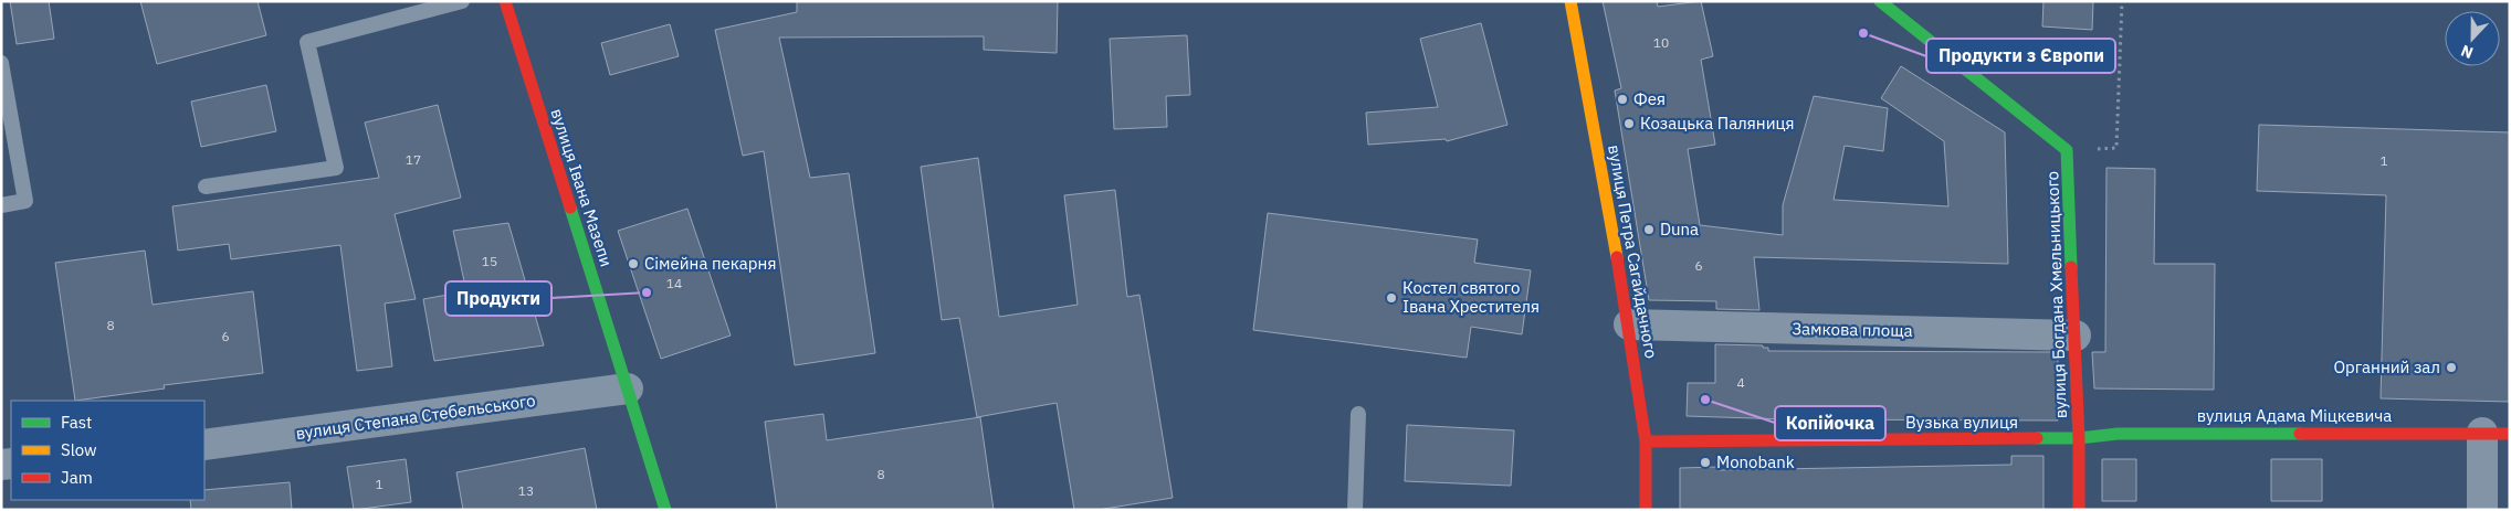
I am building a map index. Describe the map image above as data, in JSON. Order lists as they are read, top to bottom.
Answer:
{
  "streets": {
    "street": [
      "вулиця Івана Мазепи",
      "вулиця Петра Сагайдачного",
      "вулиця Богдана Хмельницького",
      "Замкова площа",
      "вулиця Адама Міцкевича",
      "вулиця Степана Стебельського",
      "Вузька вулиця"
    ]
  },
  "crossings": [
    ["вулиця Івана Мазепи", "вулиця Степана Стебельського"],
    ["вулиця Петра Сагайдачного", "Замкова площа"],
    ["вулиця Петра Сагайдачного", "Вузька вулиця"],
    ["вулиця Богдана Хмельницького", "Замкова площа"],
    ["вулиця Богдана Хмельницького", "вулиця Адама Міцкевича"],
    ["вулиця Богдана Хмельницького", "Вузька вулиця"],
    ["вулиця Адама Міцкевича", "Вузька вулиця"]
  ],
  "places": [
    "Продукти з Європи",
    "Фея",
    "Козацька Паляниця",
    "Duna",
    "Сімейна пекарня",
    "Продукти",
    "Костел святого Івана Хрестителя",
    "Органний зал",
    "Копійочка",
    "Monobank"
  ],
  "house_numbers": [
    "10",
    "17",
    "1",
    "15",
    "6",
    "14",
    "8",
    "6",
    "4",
    "8",
    "1",
    "13"
  ],
  "legend": ["Fast", "Slow", "Jam"],
  "north": "bottom"
}
